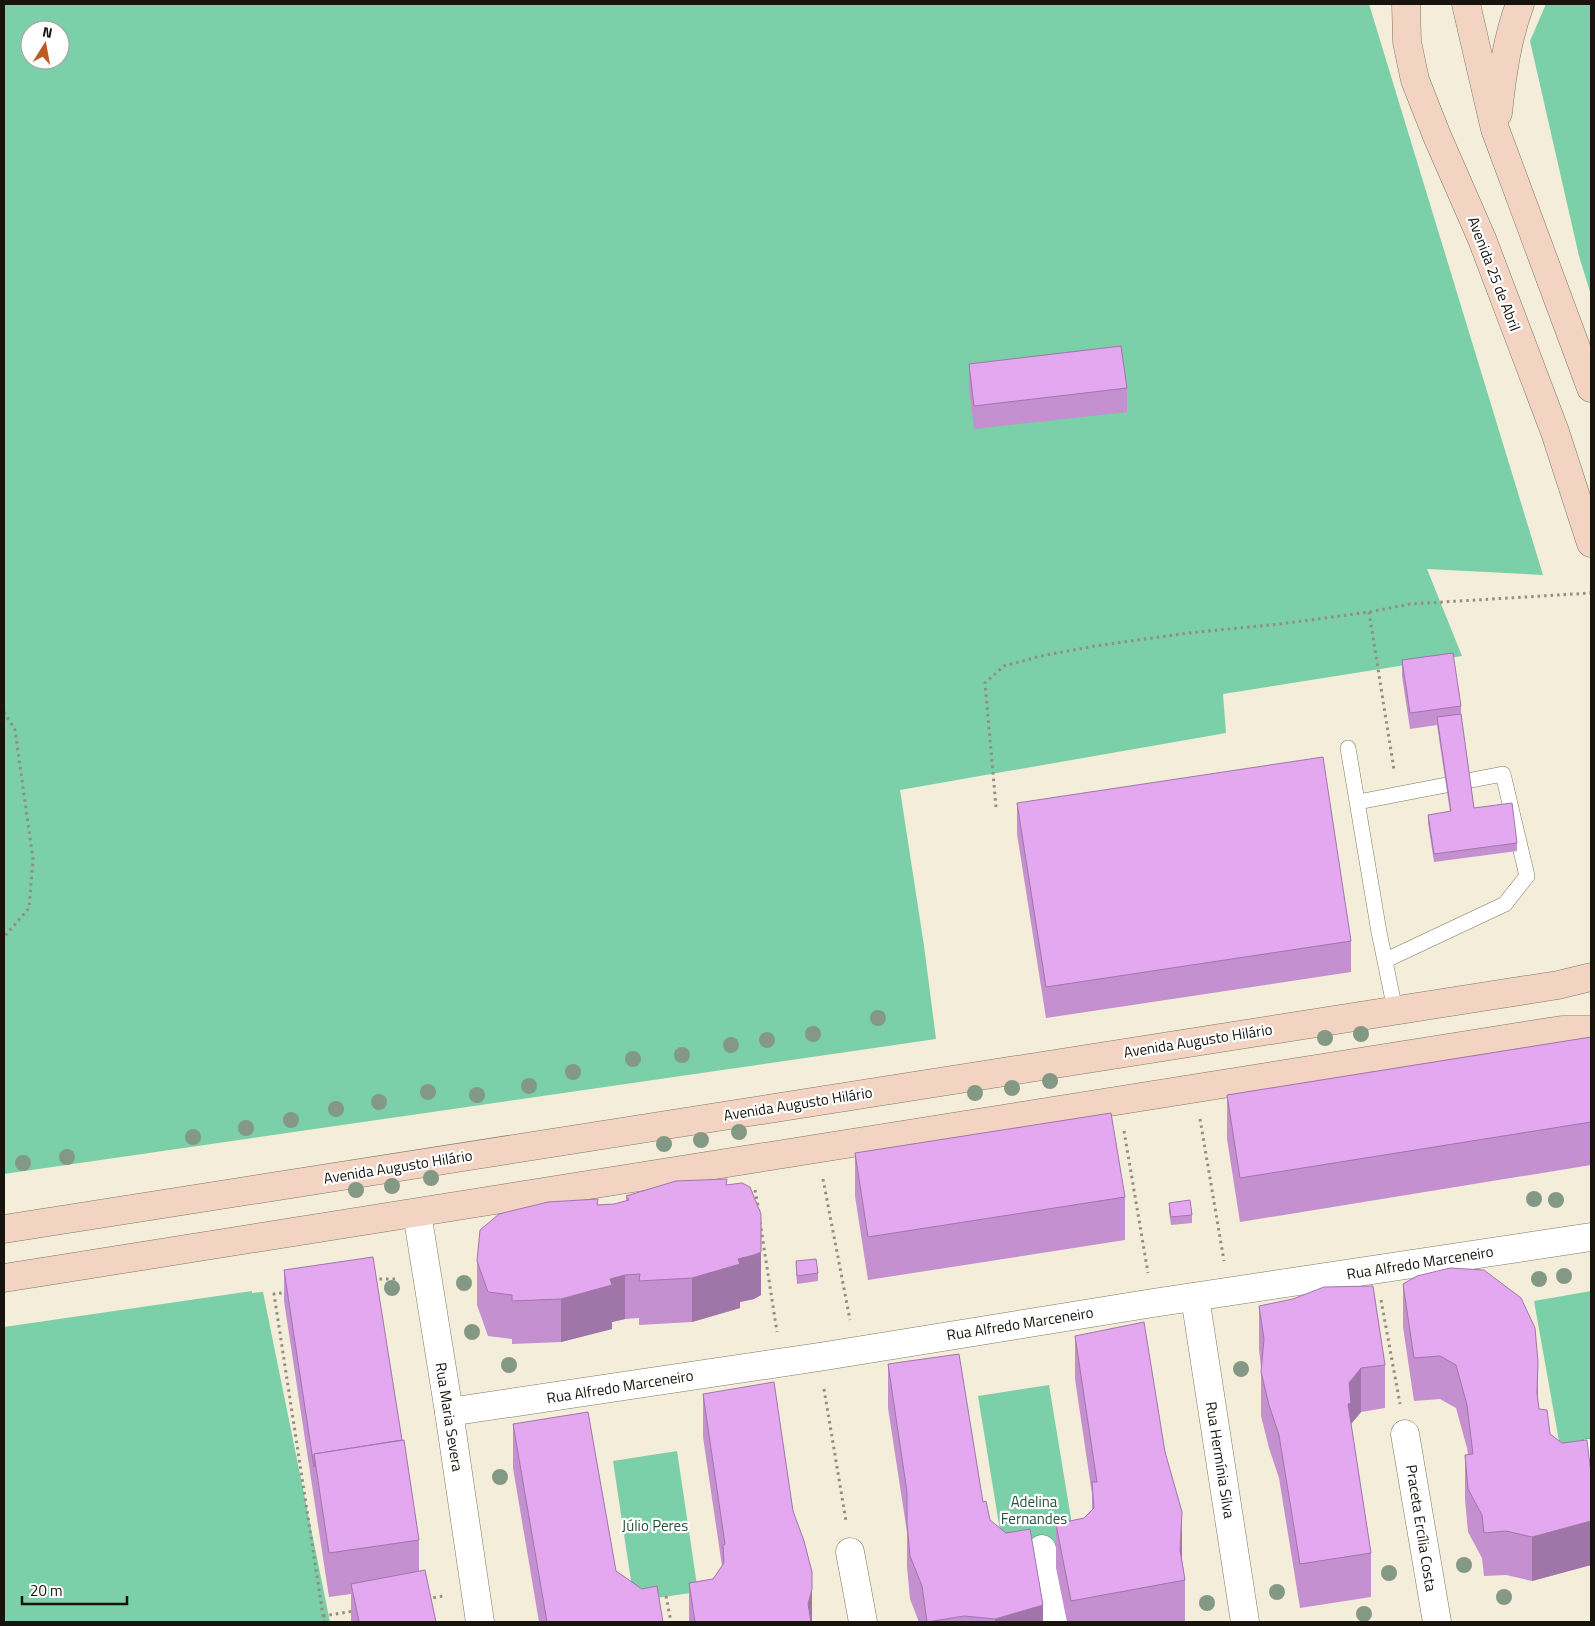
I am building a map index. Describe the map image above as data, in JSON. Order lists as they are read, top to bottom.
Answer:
{
  "streets": {
    "main road": ["Avenida 25 de Abril", "Avenida Augusto Hilário"],
    "street": [
      "Rua Alfredo Marceneiro",
      "Rua Maria Severa",
      "Rua Hermínia Silva",
      "Praceta Ercília Costa"
    ]
  },
  "crossings": [
    ["Rua Alfredo Marceneiro", "Rua Maria Severa"],
    ["Rua Alfredo Marceneiro", "Rua Hermínia Silva"]
  ],
  "parks": ["Adelina Fernandes", "Júlio Peres"],
  "scale_bar": "20 m",
  "north": "top"
}
